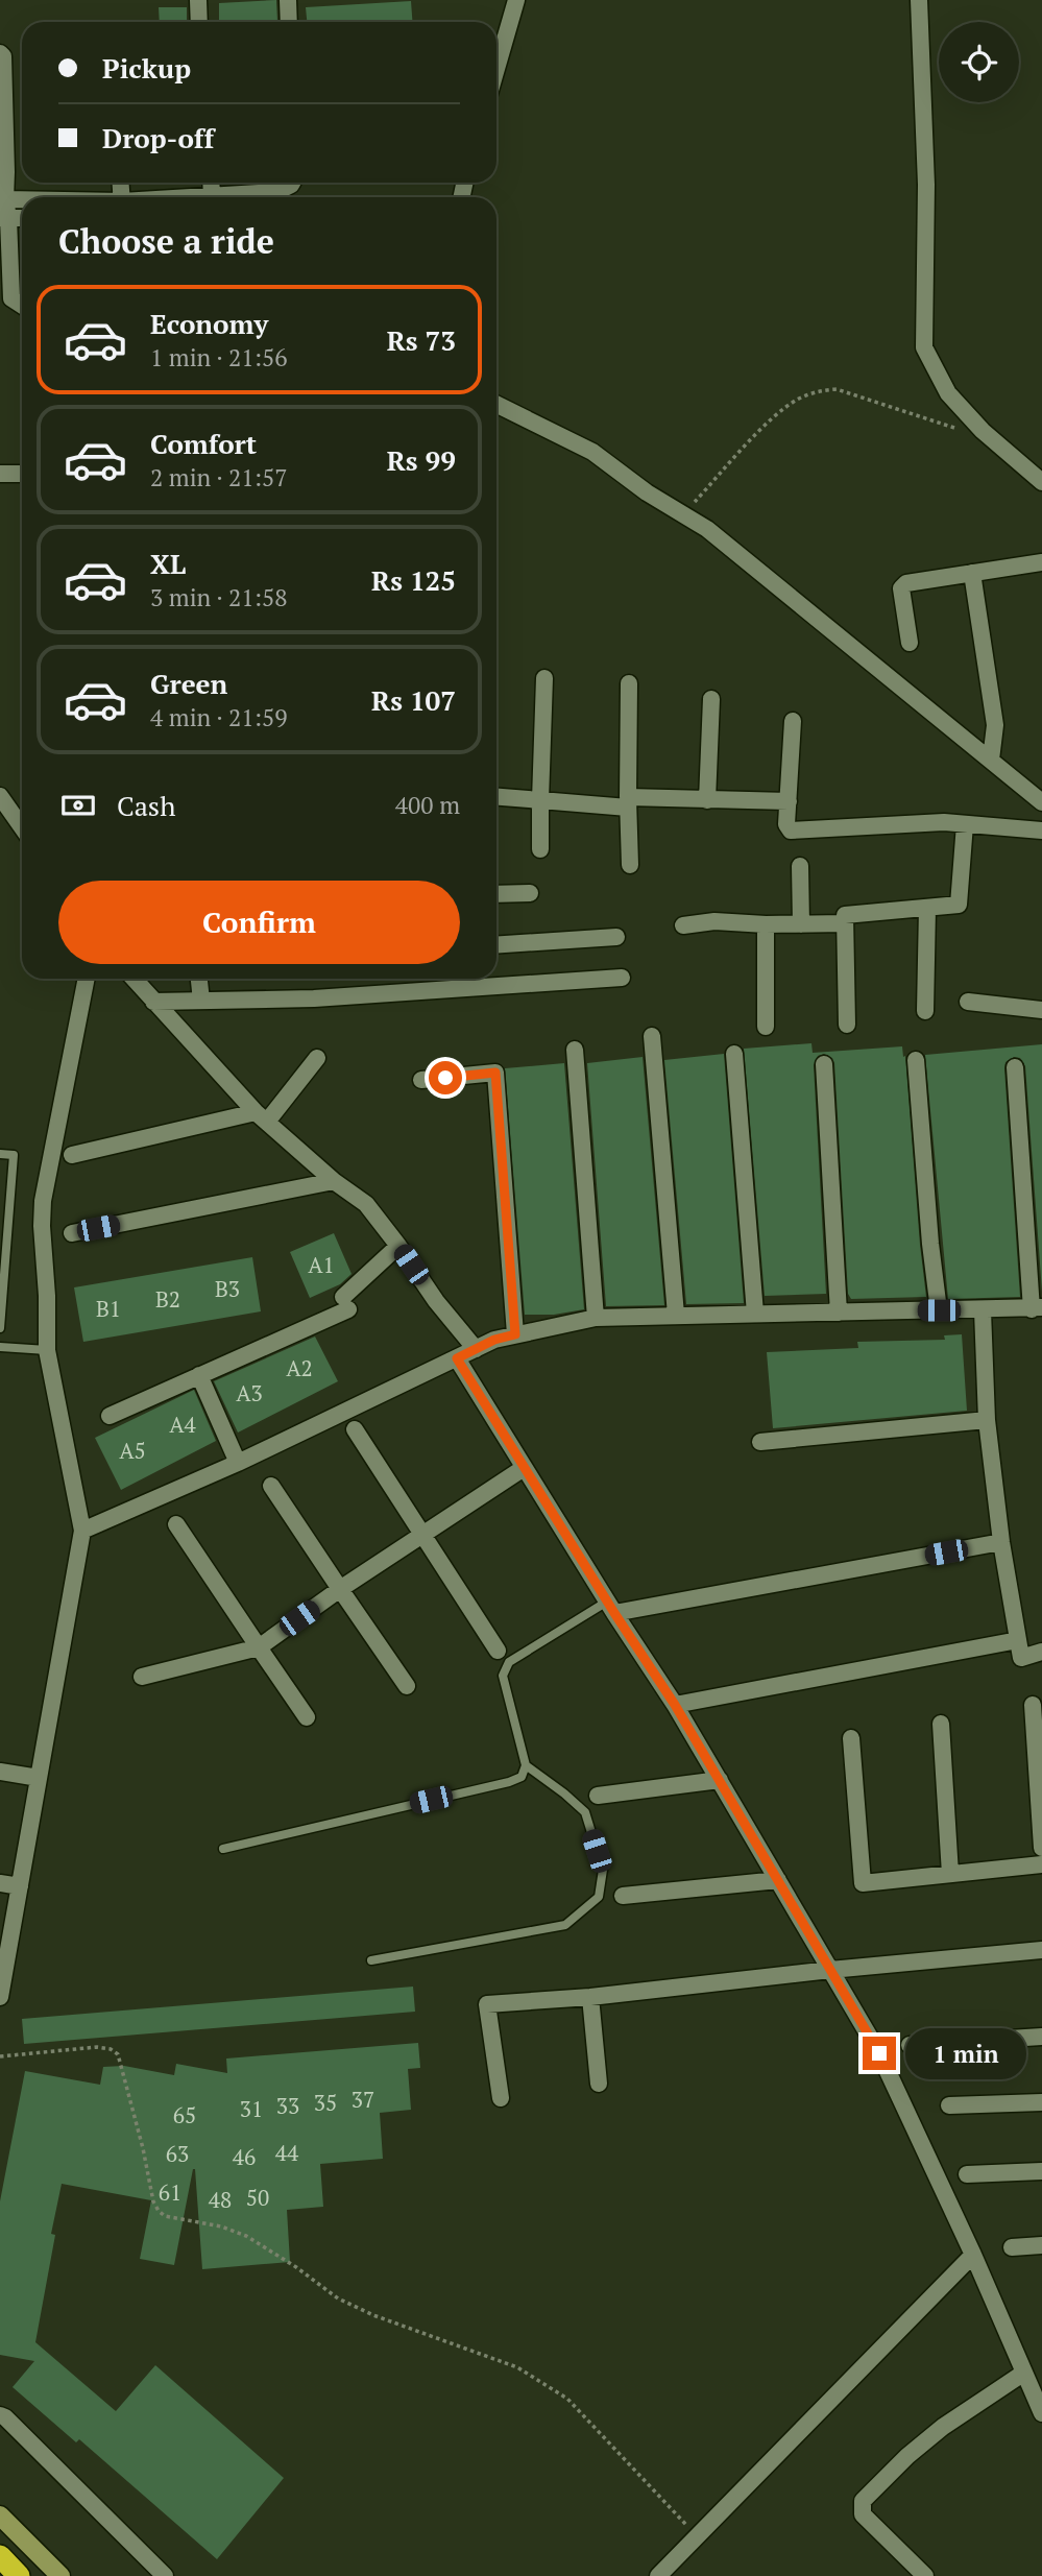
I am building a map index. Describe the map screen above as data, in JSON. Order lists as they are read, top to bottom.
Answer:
{
  "house_numbers": [
    "A1",
    "B3",
    "B2",
    "B1",
    "A2",
    "A3",
    "A4",
    "A5",
    "37",
    "35",
    "33",
    "31",
    "65",
    "44",
    "63",
    "46",
    "61",
    "50",
    "48"
  ],
  "page": {
    "banner": ["Pickup", "Drop-off"],
    "heading": "Choose a ride",
    "list": [
      {
        "name": "Economy",
        "note": "1 min · 21:56",
        "value": "Rs 73"
      },
      {
        "name": "Comfort",
        "note": "2 min · 21:57",
        "value": "Rs 99"
      },
      {
        "name": "XL",
        "note": "3 min · 21:58",
        "value": "Rs 125"
      },
      {
        "name": "Green",
        "note": "4 min · 21:59",
        "value": "Rs 107"
      }
    ],
    "pay": ["Cash", "400 m"],
    "buttons": "Confirm",
    "bubble": "1 min"
  }
}
